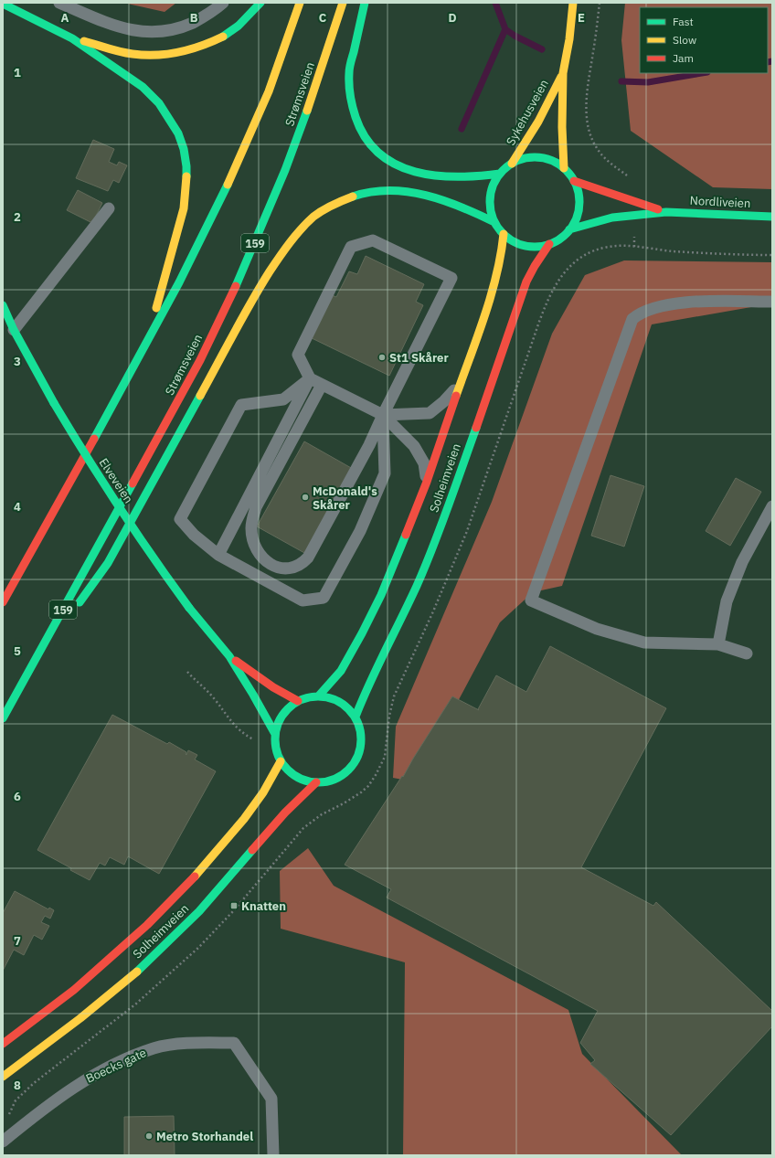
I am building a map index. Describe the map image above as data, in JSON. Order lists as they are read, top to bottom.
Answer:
{
  "streets": {
    "main road": [
      "Strømsveien",
      "Sykehusveien",
      "Nordliveien",
      "159",
      "Solheimveien",
      "Elveveien"
    ],
    "lane": ["Boecks gate"]
  },
  "crossings": [
    ["Sykehusveien", "Nordliveien"],
    ["Sykehusveien", "Solheimveien"],
    ["Nordliveien", "Solheimveien"],
    ["Solheimveien", "Elveveien"]
  ],
  "places": {
    "other": ["St1 Skårer", "McDonald's Skårer", "Metro Storhandel"],
    "transit": ["Knatten"]
  },
  "legend": ["Fast", "Slow", "Jam"],
  "grid": {
    "columns": [
      "A",
      "B",
      "C",
      "D",
      "E"
    ],
    "rows": [
      "1",
      "2",
      "3",
      "4",
      "5",
      "6",
      "7",
      "8"
    ]
  }
}
